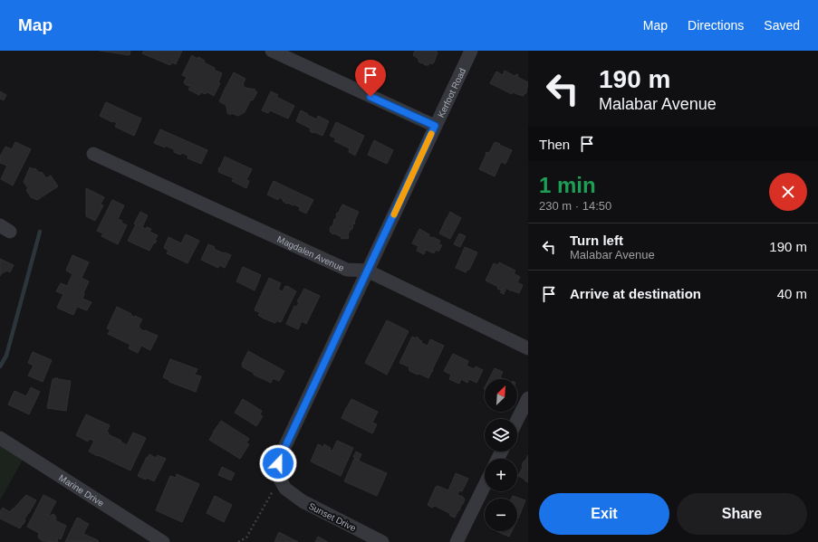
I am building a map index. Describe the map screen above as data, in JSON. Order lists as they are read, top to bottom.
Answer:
{
  "streets": {
    "street": [
      "Kerfoot Road",
      "Magdalen Avenue",
      "Marine Drive",
      "Sunset Drive"
    ]
  },
  "crossings": [
    ["Kerfoot Road", "Magdalen Avenue"],
    ["Kerfoot Road", "Sunset Drive"]
  ],
  "north": "top right",
  "page": {
    "header": "Map",
    "nav": ["Map", "Directions", "Saved"],
    "turn": ["190 m", "Malabar Avenue"],
    "then": "Then",
    "heading": ["1 min", "230 m · 14:50"],
    "list": [
      {
        "name": "Turn left",
        "note": "Malabar Avenue",
        "value": "190 m"
      },
      {
        "name": "Arrive at destination",
        "value": "40 m"
      }
    ],
    "map_buttons": ["+", "−"],
    "buttons": ["Exit", "Share"]
  }
}
